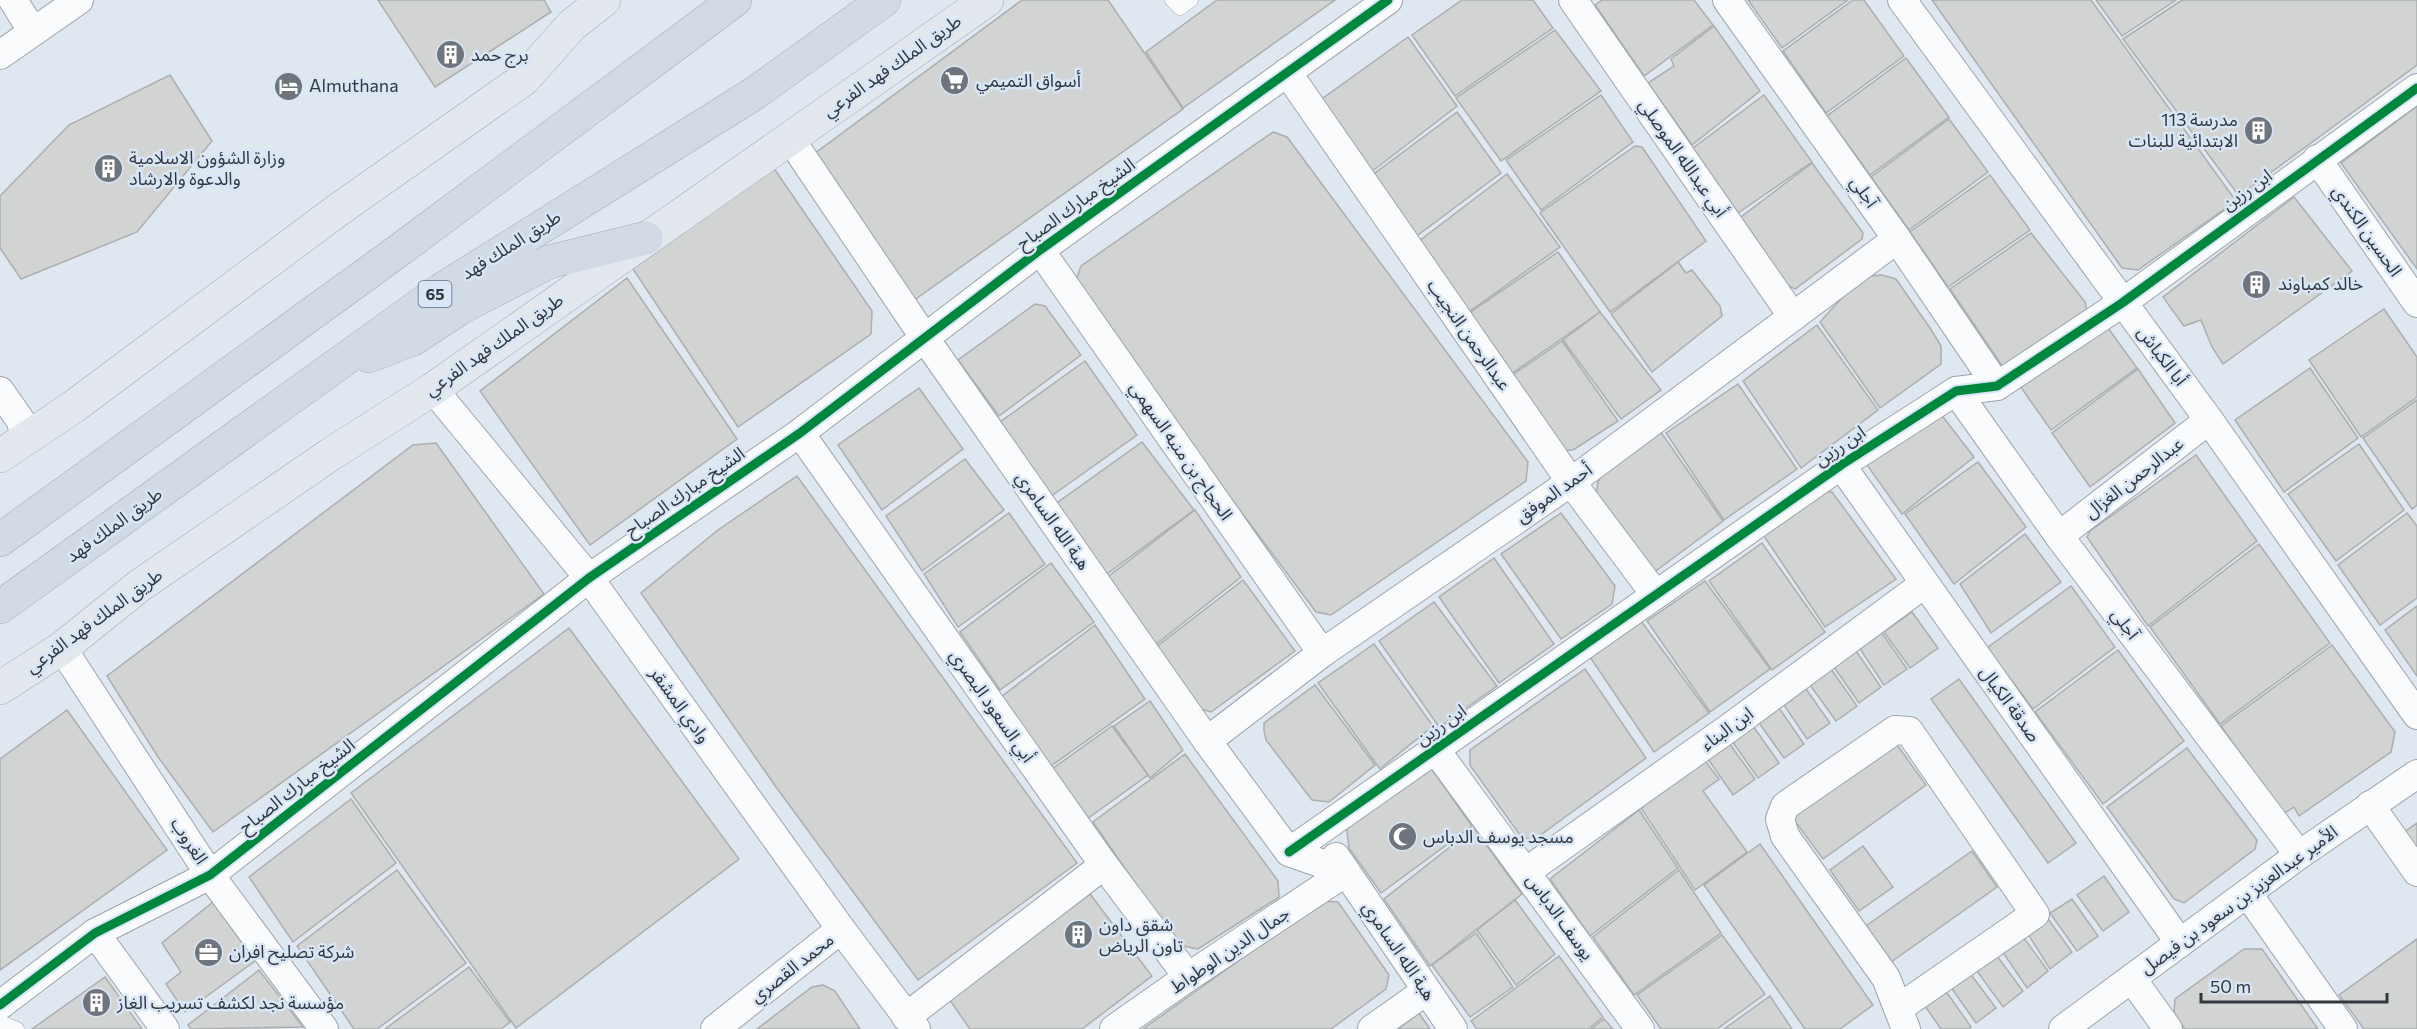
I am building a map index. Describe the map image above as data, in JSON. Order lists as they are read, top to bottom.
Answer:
{
  "streets": {
    "highway": ["طريق الملك فهد", "65"],
    "main road": ["طريق الملك فهد الفرعي"],
    "street": [
      "أبي عبدالله الموصلي",
      "ابن رزين",
      "آجلي",
      "الشيخ مبارك الصباح",
      "الحسين الكندي",
      "عبدالرحمن النجيب",
      "أبا الكباش",
      "الحجاج بن منبه السهمي",
      "عبدالرحمن الغزال",
      "أحمد الموفق",
      "هبة الله السامري",
      "صدقة الكيال",
      "وادي المشقر",
      "أبي السعود البصري",
      "ابن البناء",
      "الغروب",
      "الأمير عبدالعزيز بن سعود بن فيصل",
      "يوسف الدباس",
      "جمال الدين الوطواط",
      "محمد القصري"
    ]
  },
  "crossings": [
    ["طريق الملك فهد الفرعي", "هبة الله السامري"],
    ["طريق الملك فهد الفرعي", "وادي المشقر"],
    ["طريق الملك فهد الفرعي", "الغروب"],
    ["أبي عبدالله الموصلي", "أحمد الموفق"],
    ["ابن رزين", "آجلي"],
    ["ابن رزين", "الحسين الكندي"],
    ["ابن رزين", "عبدالرحمن النجيب"],
    ["ابن رزين", "أبا الكباش"],
    ["ابن رزين", "هبة الله السامري"],
    ["ابن رزين", "صدقة الكيال"],
    ["ابن رزين", "يوسف الدباس"],
    ["آجلي", "عبدالرحمن الغزال"],
    ["آجلي", "أحمد الموفق"],
    ["آجلي", "الأمير عبدالعزيز بن سعود بن فيصل"],
    ["الشيخ مبارك الصباح", "عبدالرحمن النجيب"],
    ["الشيخ مبارك الصباح", "الحجاج بن منبه السهمي"],
    ["الشيخ مبارك الصباح", "هبة الله السامري"],
    ["الشيخ مبارك الصباح", "وادي المشقر"],
    ["الشيخ مبارك الصباح", "أبي السعود البصري"],
    ["الشيخ مبارك الصباح", "الغروب"],
    ["عبدالرحمن النجيب", "أحمد الموفق"],
    ["أبا الكباش", "عبدالرحمن الغزال"],
    ["الحجاج بن منبه السهمي", "أحمد الموفق"],
    ["أحمد الموفق", "هبة الله السامري"],
    ["هبة الله السامري", "جمال الدين الوطواط"],
    ["صدقة الكيال", "ابن البناء"],
    ["صدقة الكيال", "الأمير عبدالعزيز بن سعود بن فيصل"],
    ["وادي المشقر", "محمد القصري"],
    ["أبي السعود البصري", "جمال الدين الوطواط"],
    ["ابن البناء", "يوسف الدباس"]
  ],
  "places": {
    "building": [
      "برج حمد",
      "مدرسة 113 الابتدائية للبنات",
      "وزارة الشؤون الاسلامية والدعوة والارشاد",
      "خالد كمباوند",
      "شقق داون تاون الرياض",
      "مؤسسة نجد لكشف تسريب الغاز"
    ],
    "supermarket": ["أسواق التميمي"],
    "hotel": ["Almuthana"],
    "mosque": ["مسجد يوسف الدباس"],
    "office": ["شركة تصليح افران"]
  },
  "scale_bar": "50 m"
}
